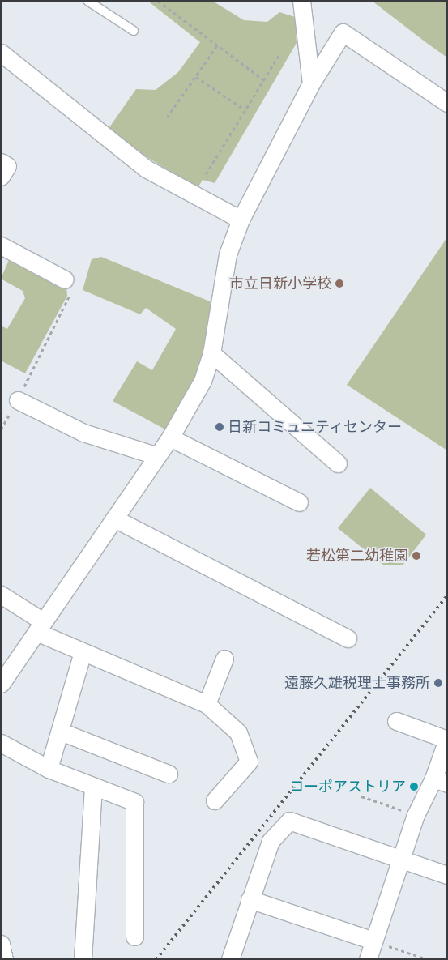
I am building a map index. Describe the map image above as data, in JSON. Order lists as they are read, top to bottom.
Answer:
{
  "places": [
    "市立日新小学校",
    "日新コミュニティセンター",
    "若松第二幼稚園",
    "遠藤久雄税理士事務所",
    "コーポアストリア"
  ]
}
